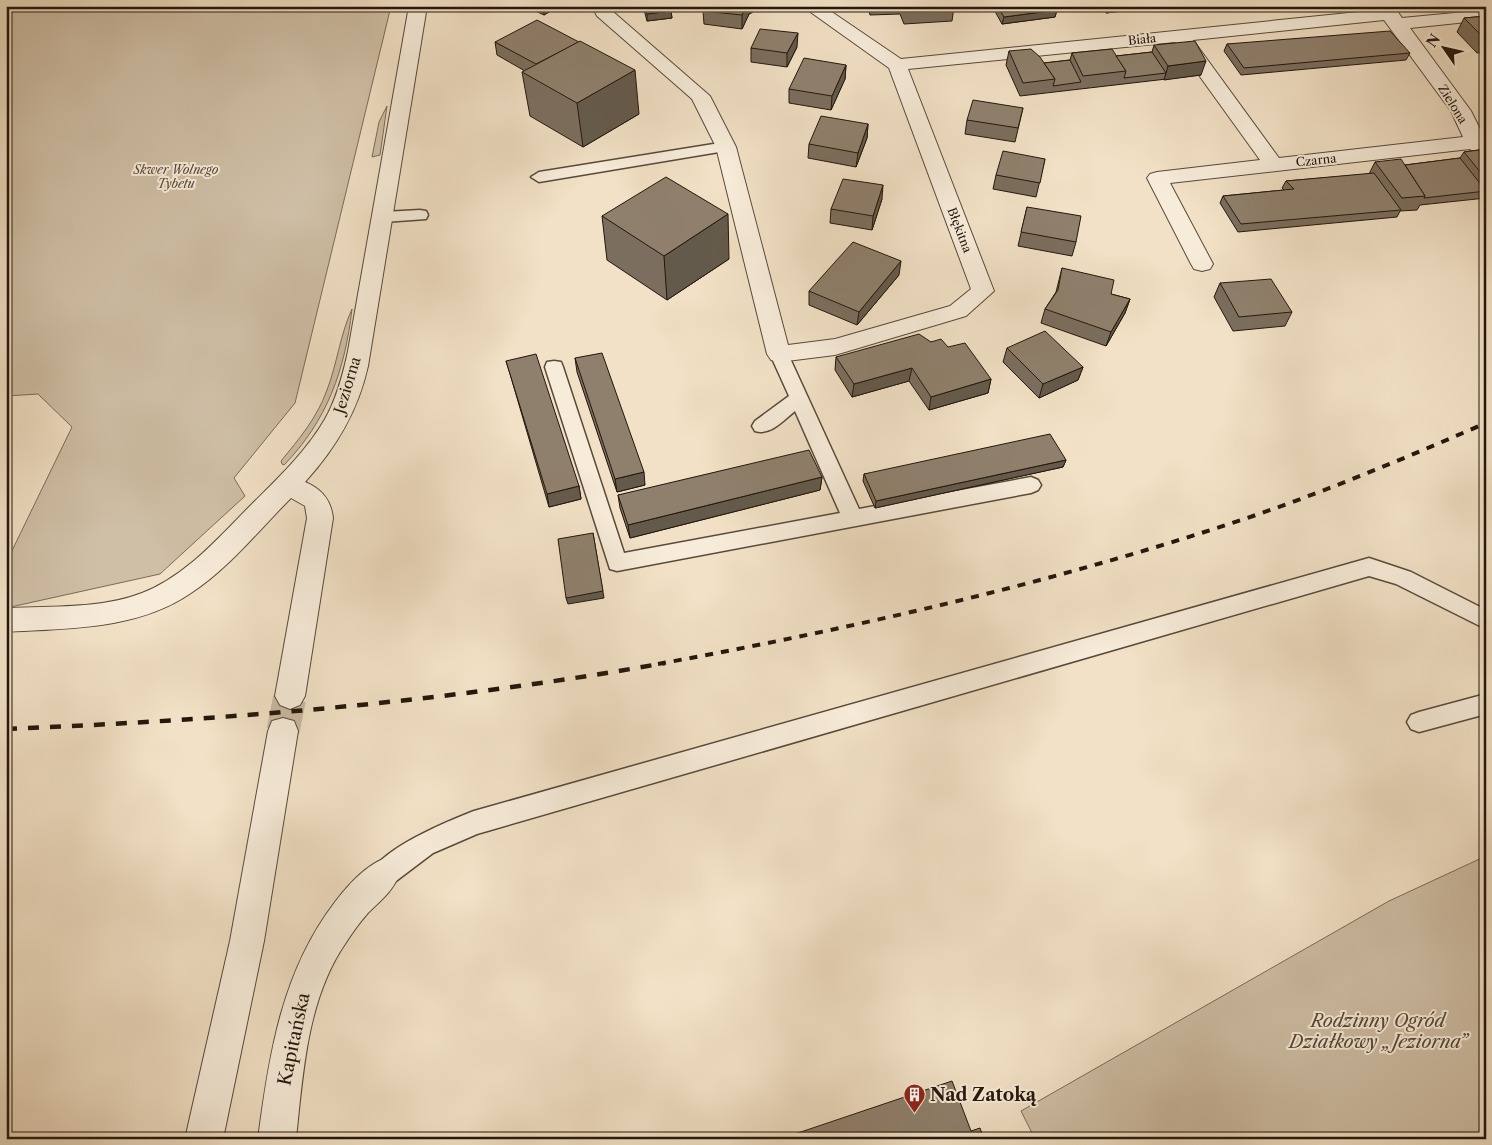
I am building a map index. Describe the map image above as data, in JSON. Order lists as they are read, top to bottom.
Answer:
{
  "streets": {
    "street": [
      "Biała",
      "Zielona",
      "Czarna",
      "Błękitna",
      "Jeziorna",
      "Kapitańska"
    ]
  },
  "crossings": [
    ["Biała", "Zielona"],
    ["Biała", "Błękitna"],
    ["Zielona", "Czarna"]
  ],
  "parks": ["Skwer Wolnego Tybetu", "Rodzinny Ogród Działkowy „Jeziorna”"],
  "places": {
    "building": ["Nad Zatoką"]
  },
  "north": "top left"
}
